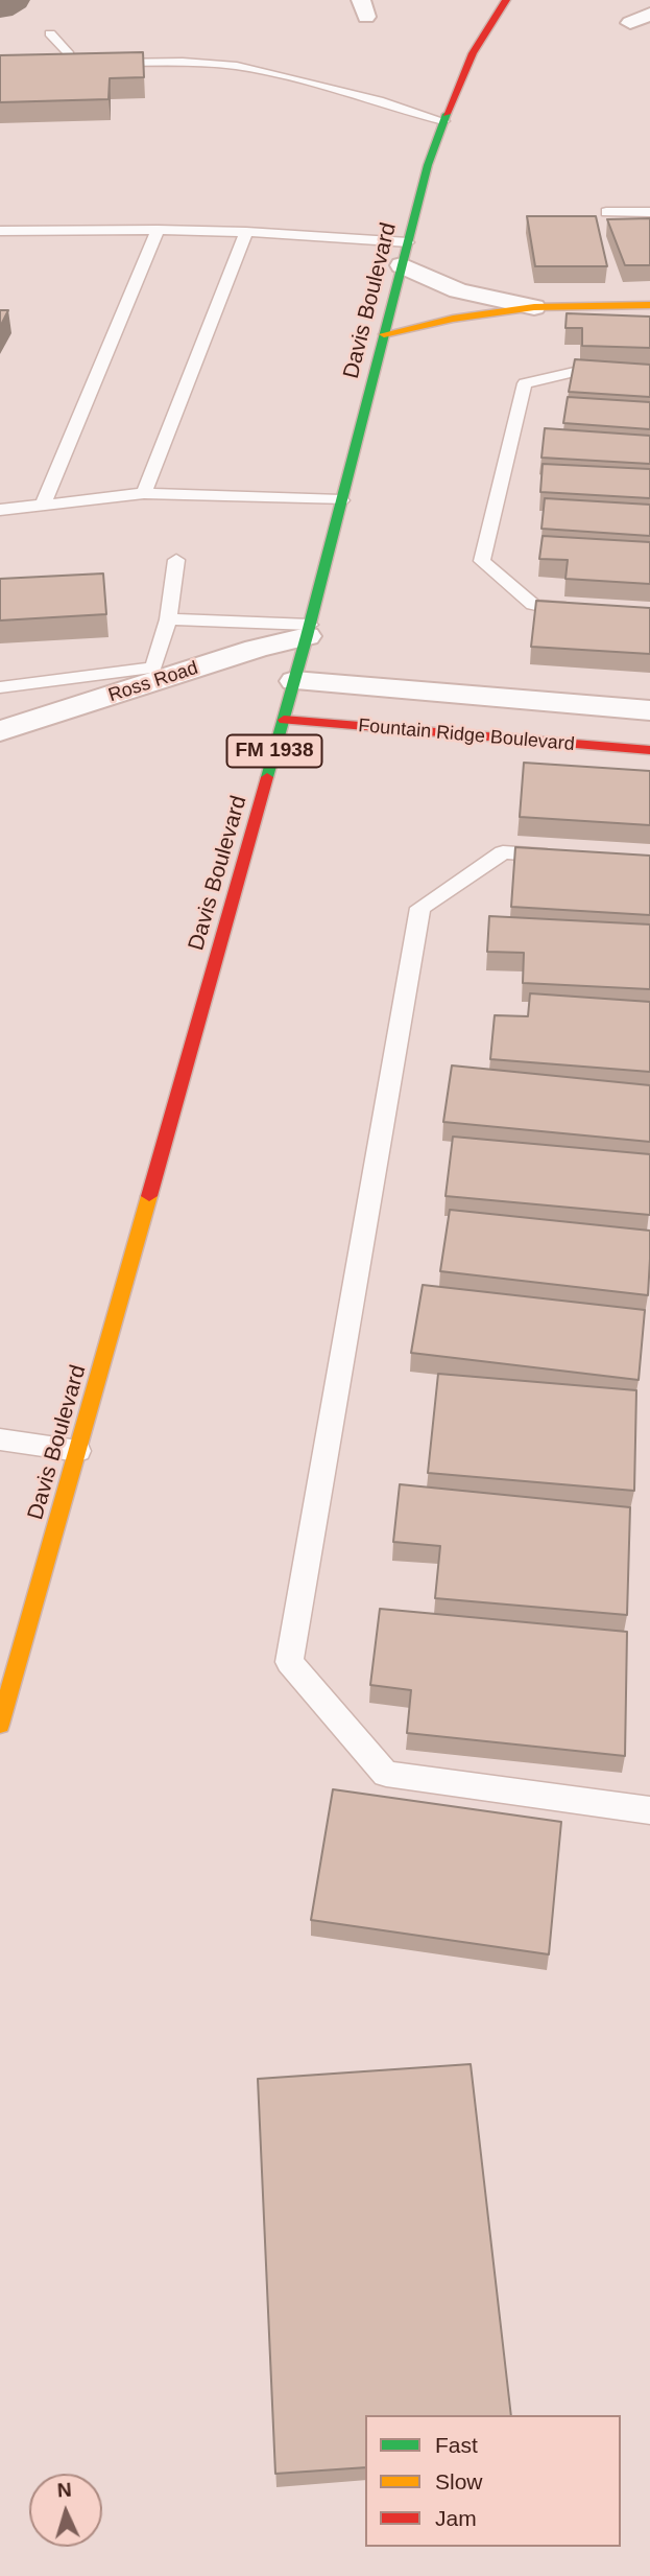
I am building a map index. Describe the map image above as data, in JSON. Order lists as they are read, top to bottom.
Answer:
{
  "streets": {
    "main road": ["Davis Boulevard", "Fountain Ridge Boulevard", "FM 1938"],
    "street": ["Ross Road"]
  },
  "crossings": [
    ["Davis Boulevard", "Ross Road"],
    ["Davis Boulevard", "Fountain Ridge Boulevard"]
  ],
  "legend": ["Fast", "Slow", "Jam"],
  "north": "top"
}
